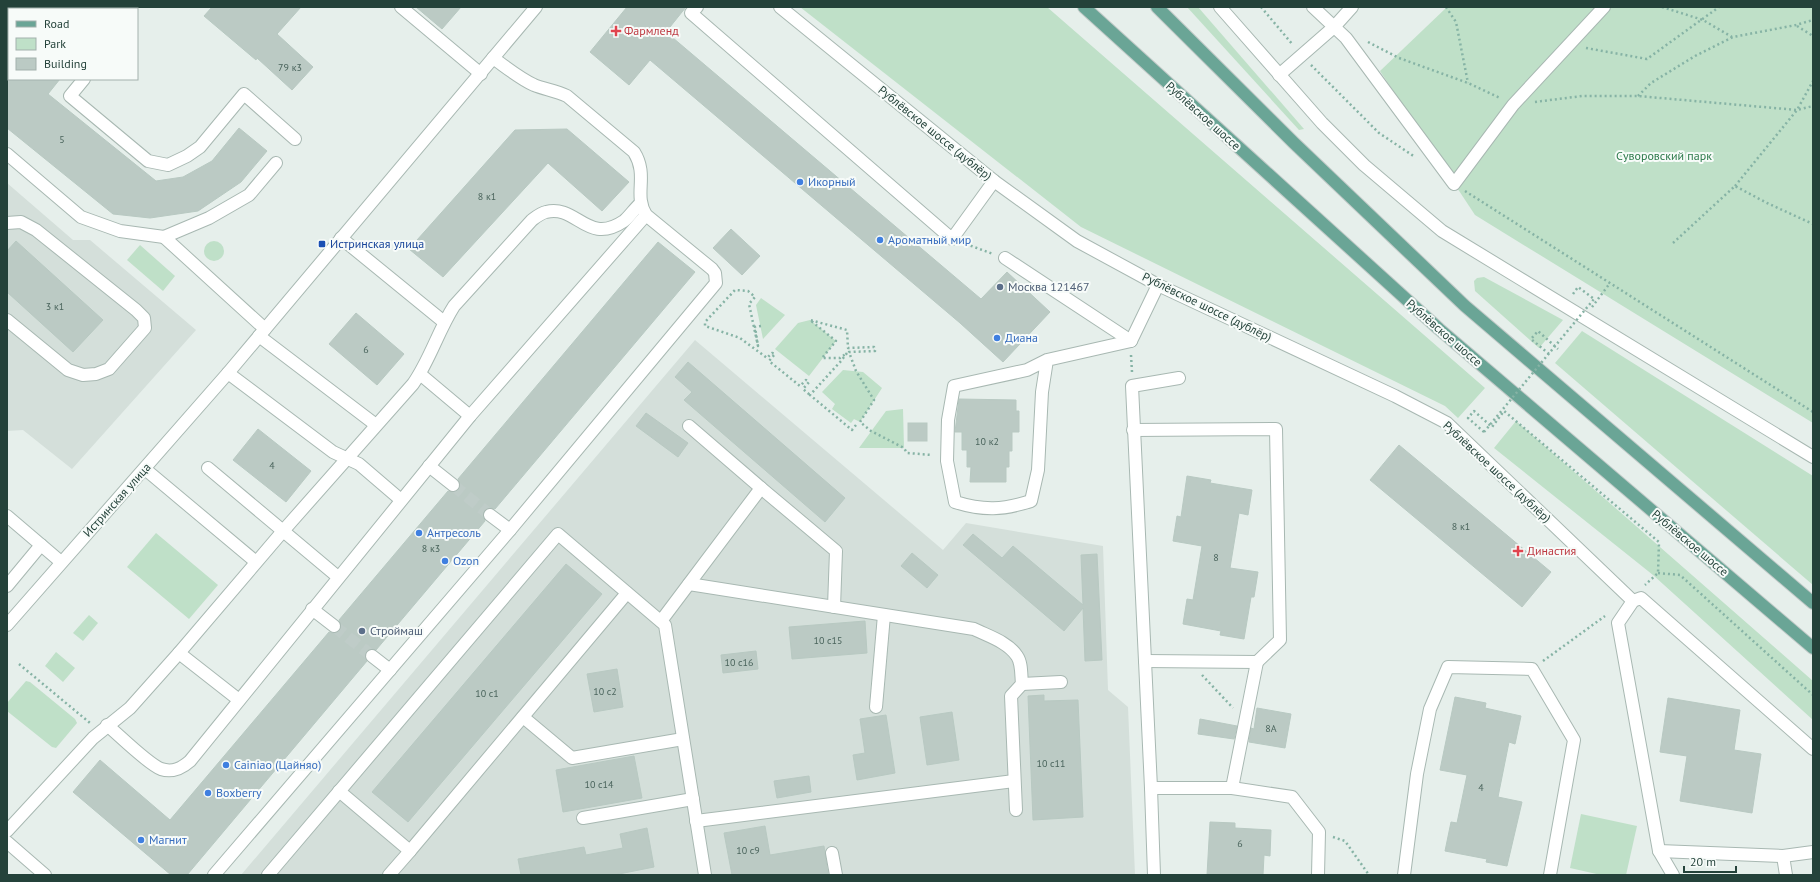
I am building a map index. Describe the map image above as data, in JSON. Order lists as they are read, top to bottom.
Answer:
{
  "streets": {
    "main road": ["Рублёвское шоссе"],
    "street": ["Рублёвское шоссе (дублёр)", "Истринская улица"]
  },
  "parks": ["Суворовский парк"],
  "places": {
    "health": ["Фармленд", "Династия"],
    "other": [
      "Икорный",
      "Ароматный мир",
      "Москва 121467",
      "Диана",
      "Антресоль",
      "Ozon",
      "Строймаш",
      "Cainiao (Цайняо)",
      "Boxberry",
      "Магнит"
    ],
    "transit": ["Истринская улица"]
  },
  "house_numbers": [
    "79 к3",
    "5",
    "8 к1",
    "3 к1",
    "6",
    "10 к2",
    "4",
    "8 к1",
    "8 к3",
    "8",
    "10 с15",
    "10 с16",
    "10 с2",
    "10 с1",
    "8А",
    "10 с11",
    "10 с14",
    "4",
    "6",
    "10 с9"
  ],
  "legend": ["Road", "Park", "Building"],
  "scale_bar": "20 m"
}
